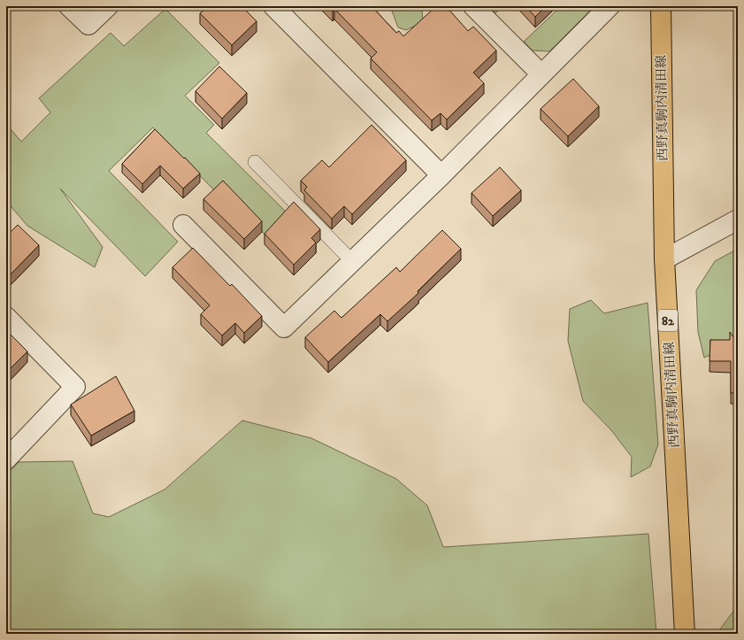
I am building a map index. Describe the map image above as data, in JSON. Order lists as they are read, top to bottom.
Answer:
{
  "streets": {
    "main road": ["西野真駒内清田線", "82"]
  }
}
